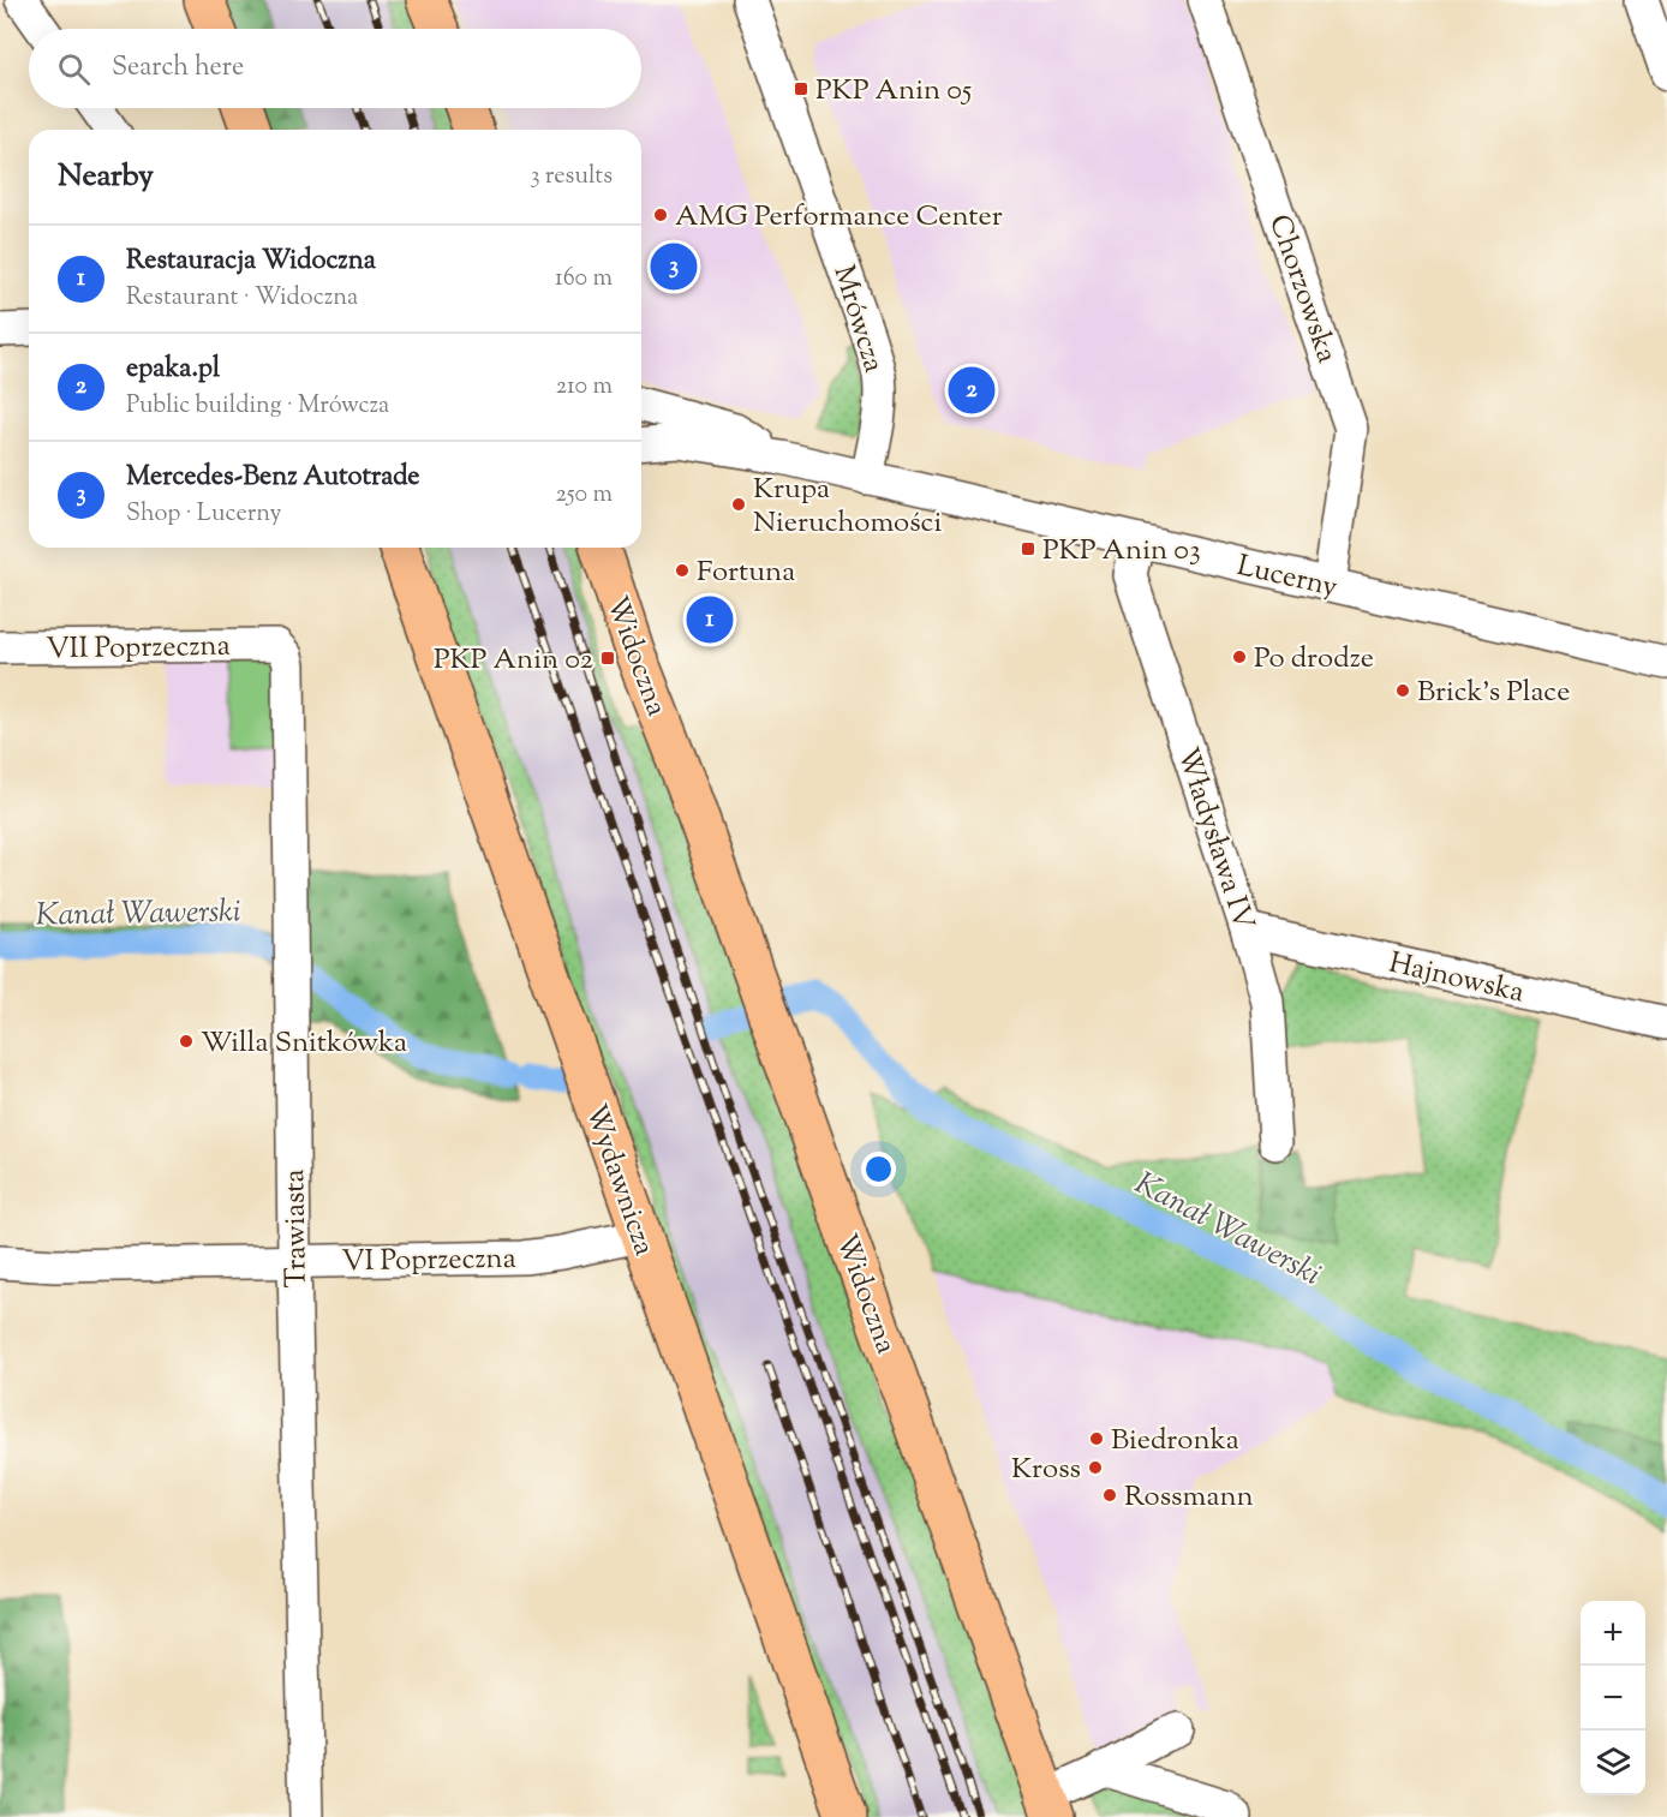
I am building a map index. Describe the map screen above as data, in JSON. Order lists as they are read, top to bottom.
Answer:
{
  "streets": {
    "main road": ["Widoczna", "Wydawnicza"],
    "street": [
      "Chorzowska",
      "Mrówcza",
      "Lucerny",
      "VII Poprzeczna",
      "Władysława IV",
      "Hajnowska",
      "Trawiasta",
      "VI Poprzeczna"
    ]
  },
  "crossings": [
    ["Chorzowska", "Lucerny"],
    ["Mrówcza", "Lucerny"],
    ["Lucerny", "Władysława IV"],
    ["VII Poprzeczna", "Trawiasta"],
    ["Władysława IV", "Hajnowska"],
    ["Wydawnicza", "VI Poprzeczna"],
    ["Trawiasta", "VI Poprzeczna"]
  ],
  "water": ["Kanał Wawerski"],
  "places": {
    "transit": ["PKP Anin 05", "PKP Anin 03", "PKP Anin 02"],
    "other": [
      "AMG Performance Center",
      "Krupa Nieruchomości",
      "Fortuna",
      "Po drodze",
      "Brick's Place",
      "Willa Snitkówka",
      "Biedronka",
      "Kross",
      "Rossmann"
    ]
  },
  "page": {
    "search": "Search here",
    "heading": ["Nearby", "3 results"],
    "list": [
      {
        "mark": "1",
        "name": "Restauracja Widoczna",
        "note": "Restaurant · Widoczna",
        "value": "160 m"
      },
      {
        "mark": "2",
        "name": "epaka.pl",
        "note": "Public building · Mrówcza",
        "value": "210 m"
      },
      {
        "mark": "3",
        "name": "Mercedes-Benz Autotrade",
        "note": "Shop · Lucerny",
        "value": "250 m"
      }
    ],
    "pins": ["3", "2", "1"],
    "map_buttons": ["+", "−"]
  }
}
